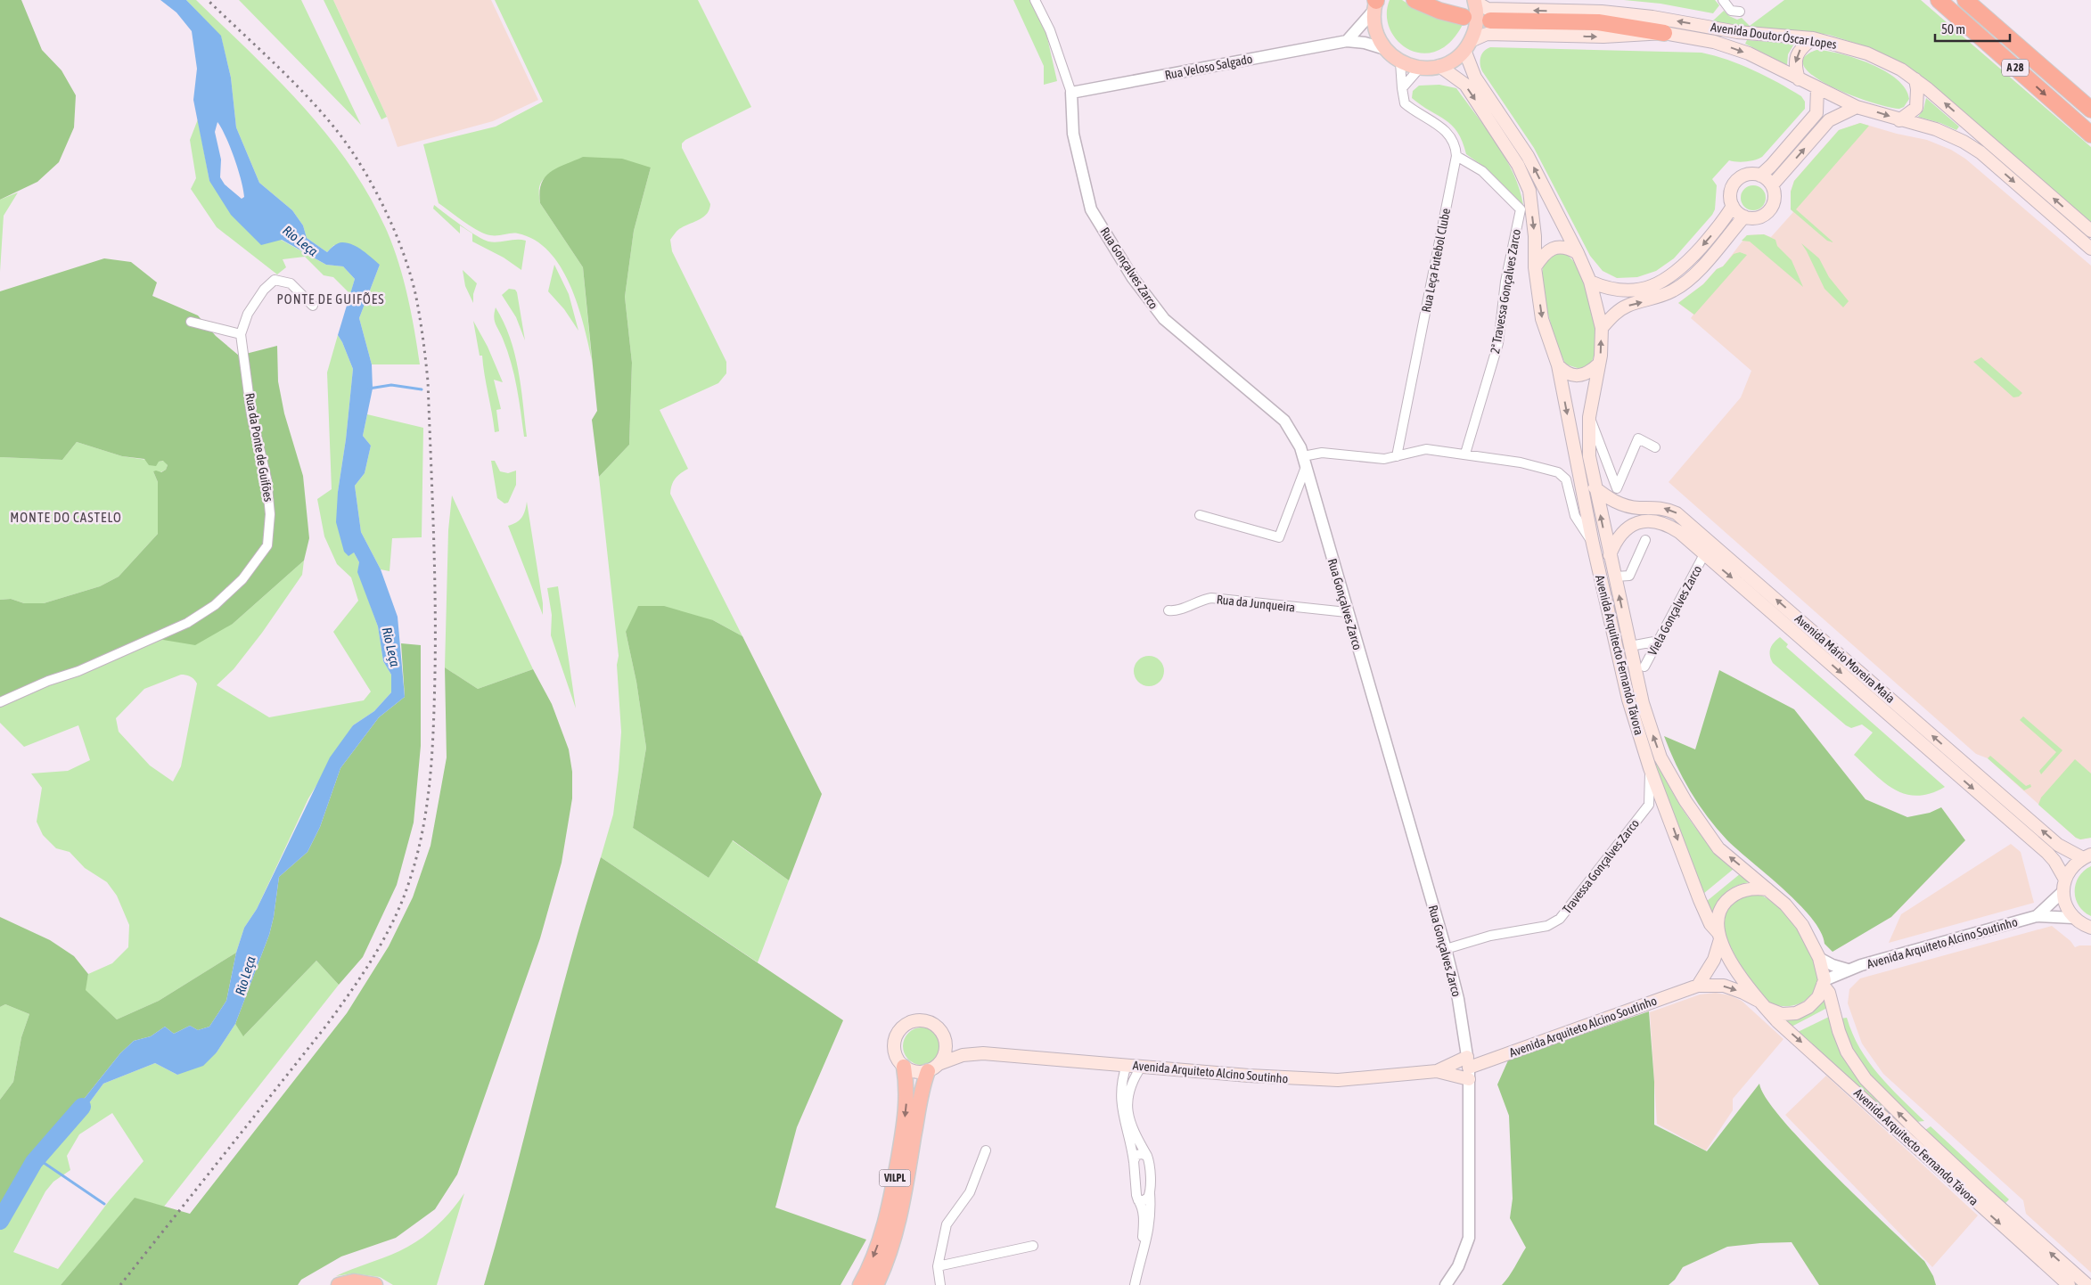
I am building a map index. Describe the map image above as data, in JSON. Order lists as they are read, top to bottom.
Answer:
{
  "streets": {
    "highway": ["A 28", "VILPL"],
    "main road": [
      "Avenida Doutor Óscar Lopes",
      "Avenida Arquitecto Fernando Távora",
      "Avenida Mário Moreira Maia",
      "Avenida Arquiteto Alcino Soutinho"
    ],
    "street": [
      "Rua Veloso Salgado",
      "Rua Leça Futebol Clube",
      "Rua Gonçalves Zarco",
      "2ª Travessa Gonçalves Zarco",
      "Rua da Ponte de Guifões",
      "Rua da Junqueira",
      "Viela Gonçalves Zarco",
      "Travessa Gonçalves Zarco"
    ]
  },
  "crossings": [
    ["Avenida Doutor Óscar Lopes", "Avenida Arquitecto Fernando Távora"],
    ["Rua Veloso Salgado", "Rua Gonçalves Zarco"],
    ["Rua Leça Futebol Clube", "2ª Travessa Gonçalves Zarco"],
    ["Rua Gonçalves Zarco", "Rua da Junqueira"],
    ["Rua Gonçalves Zarco", "Travessa Gonçalves Zarco"],
    ["Rua Gonçalves Zarco", "Avenida Arquiteto Alcino Soutinho"],
    ["Viela Gonçalves Zarco", "Avenida Mário Moreira Maia"],
    ["Avenida Arquitecto Fernando Távora", "Avenida Mário Moreira Maia"],
    ["Avenida Arquitecto Fernando Távora", "Avenida Arquiteto Alcino Soutinho"],
    ["Avenida Mário Moreira Maia", "Avenida Arquiteto Alcino Soutinho"],
    ["Avenida Arquiteto Alcino Soutinho", "VILPL"]
  ],
  "districts": ["PONTE DE GUIFÕES", "MONTE DO CASTELO"],
  "water": ["Rio Leça"],
  "scale_bar": "50 m"
}
